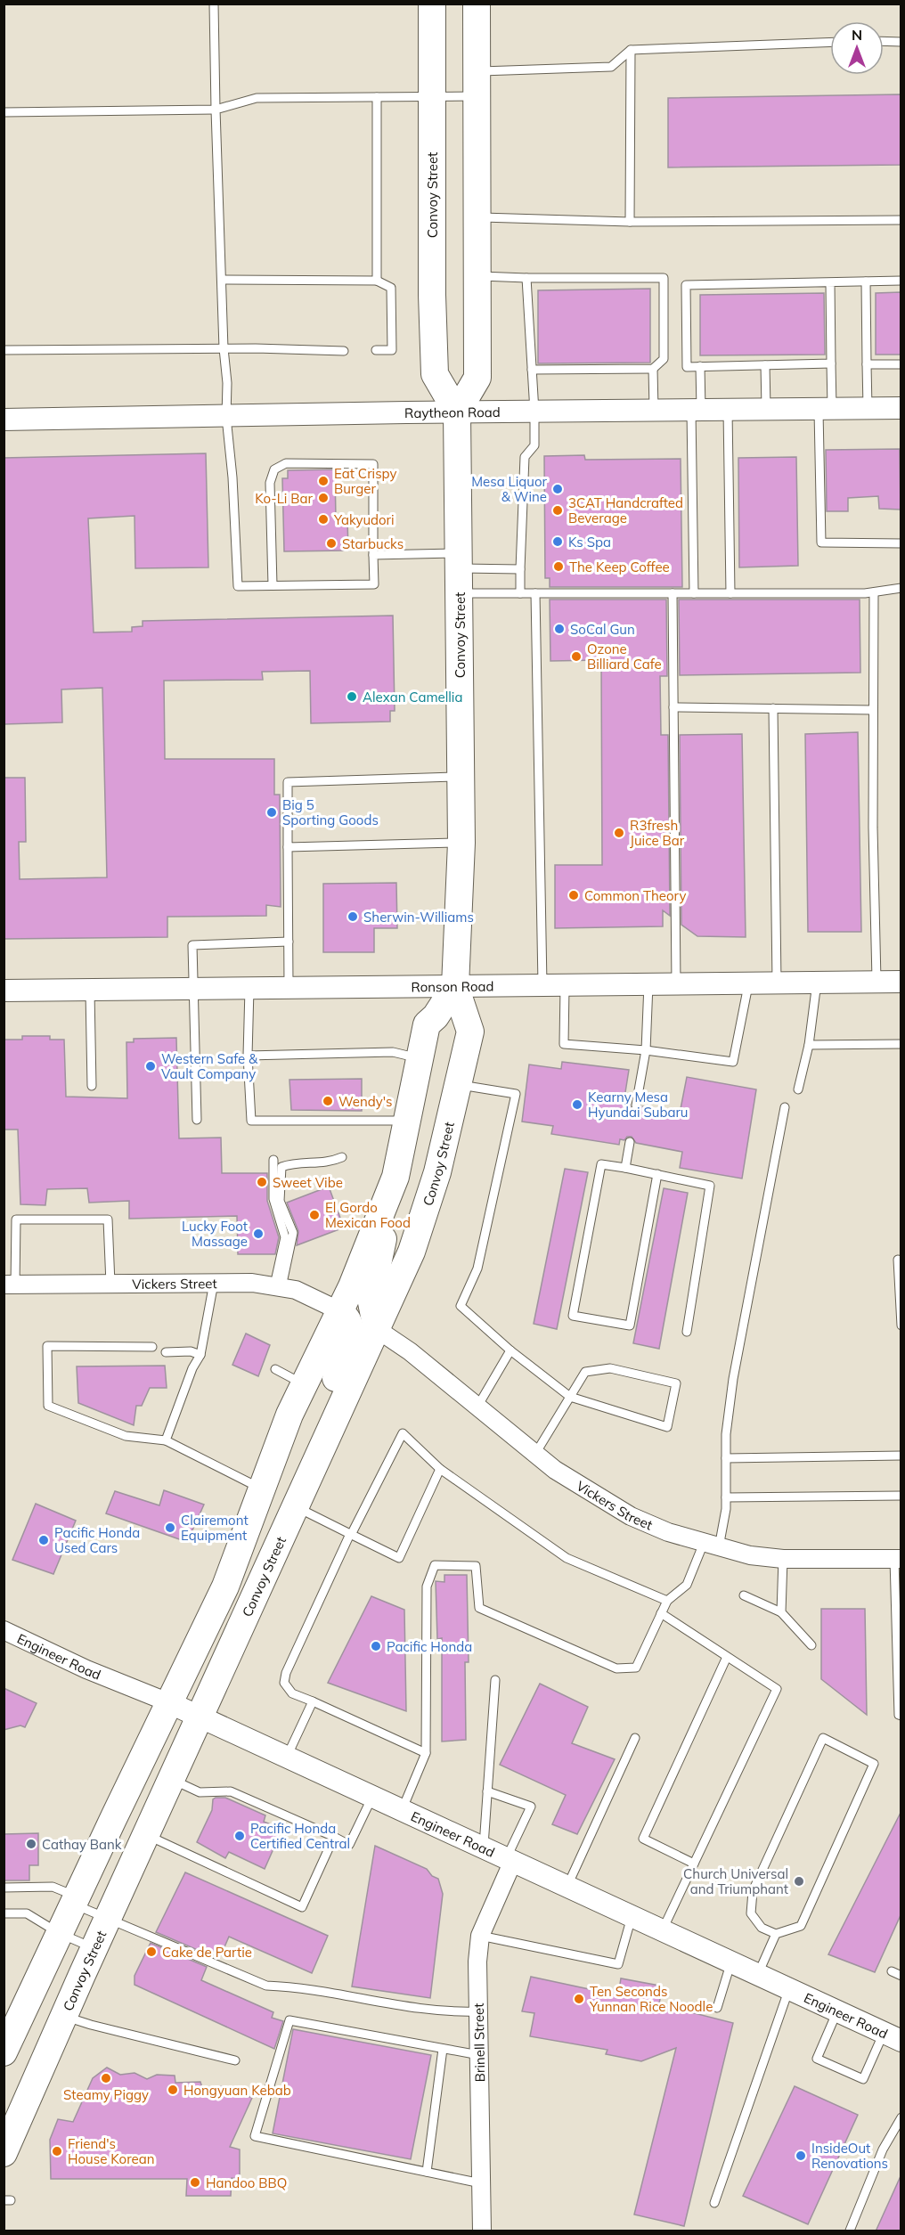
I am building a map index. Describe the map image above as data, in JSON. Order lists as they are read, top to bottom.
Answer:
{
  "streets": {
    "main road": ["Convoy Street"],
    "street": [
      "Raytheon Road",
      "Ronson Road",
      "Vickers Street",
      "Engineer Road",
      "Brinell Street"
    ]
  },
  "crossings": [
    ["Convoy Street", "Raytheon Road"],
    ["Convoy Street", "Ronson Road"],
    ["Convoy Street", "Vickers Street"],
    ["Convoy Street", "Engineer Road"],
    ["Engineer Road", "Brinell Street"]
  ],
  "places": [
    "Eat Crispy Burger",
    "Mesa Liquor & Wine",
    "Ko-Li Bar",
    "3CAT Handcrafted Beverage",
    "Yakyudori",
    "Ks Spa",
    "Starbucks",
    "The Keep Coffee",
    "SoCal Gun",
    "Ozone Billiard Cafe",
    "Alexan Camellia",
    "Big 5 Sporting Goods",
    "R3fresh Juice Bar",
    "Common Theory",
    "Sherwin-Williams",
    "Western Safe & Vault Company",
    "Wendy's",
    "Kearny Mesa Hyundai Subaru",
    "Sweet Vibe",
    "El Gordo Mexican Food",
    "Lucky Foot Massage",
    "Clairemont Equipment",
    "Pacific Honda Used Cars",
    "Pacific Honda",
    "Pacific Honda Certified Central",
    "Cathay Bank",
    "Church Universal and Triumphant",
    "Cake de Partie",
    "Ten Seconds Yunnan Rice Noodle",
    "Steamy Piggy",
    "Hongyuan Kebab",
    "Friend's House Korean",
    "InsideOut Renovations",
    "Handoo BBQ"
  ],
  "north": "top"
}
